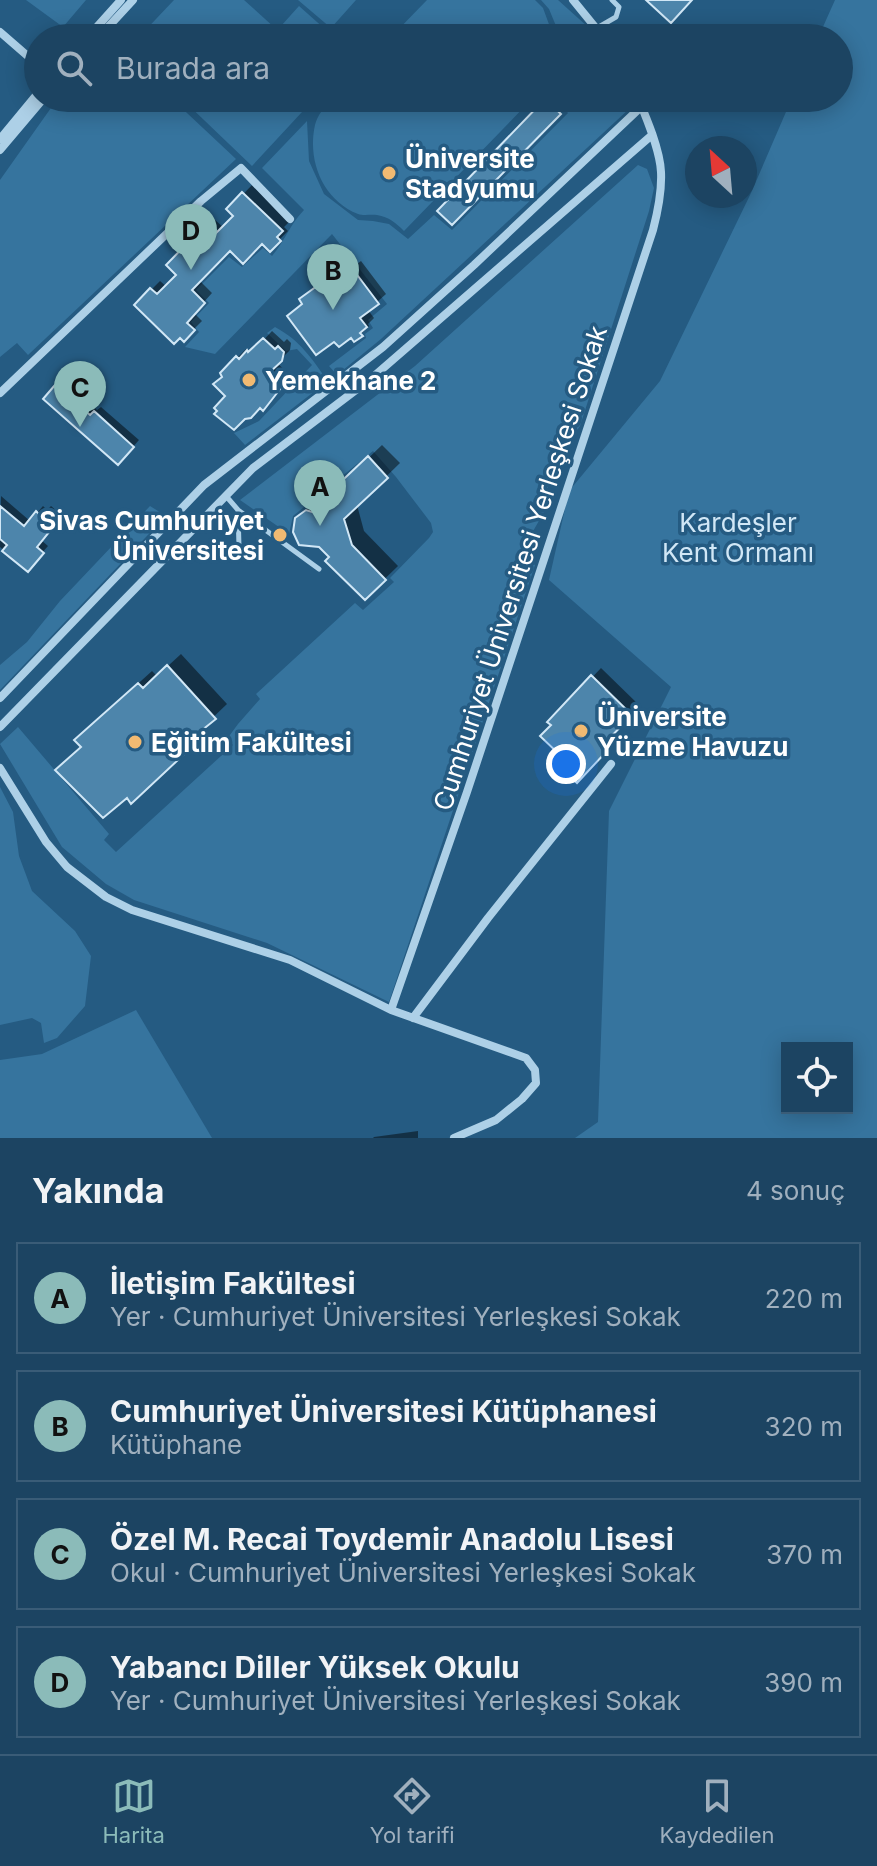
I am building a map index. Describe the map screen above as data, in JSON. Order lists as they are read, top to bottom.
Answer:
{
  "streets": {
    "street": ["Cumhuriyet Üniversitesi Yerleşkesi Sokak"]
  },
  "parks": ["Kardeşler Kent Ormanı"],
  "places": [
    "Üniversite Stadyumu",
    "Yemekhane 2",
    "Sivas Cumhuriyet Üniversitesi",
    "Üniversite Yüzme Havuzu",
    "Eğitim Fakültesi"
  ],
  "north": "top left",
  "page": {
    "search": "Burada ara",
    "pins": [
      "D",
      "B",
      "C",
      "A"
    ],
    "heading": ["Yakında", "4 sonuç"],
    "list": [
      {
        "mark": "A",
        "name": "İletişim Fakültesi",
        "note": "Yer · Cumhuriyet Üniversitesi Yerleşkesi Sokak",
        "value": "220 m"
      },
      {
        "mark": "B",
        "name": "Cumhuriyet Üniversitesi Kütüphanesi",
        "note": "Kütüphane",
        "value": "320 m"
      },
      {
        "mark": "C",
        "name": "Özel M. Recai Toydemir Anadolu Lisesi",
        "note": "Okul · Cumhuriyet Üniversitesi Yerleşkesi Sokak",
        "value": "370 m"
      },
      {
        "mark": "D",
        "name": "Yabancı Diller Yüksek Okulu",
        "note": "Yer · Cumhuriyet Üniversitesi Yerleşkesi Sokak",
        "value": "390 m"
      }
    ],
    "nav": ["Harita", "Yol tarifi", "Kaydedilen"]
  }
}
